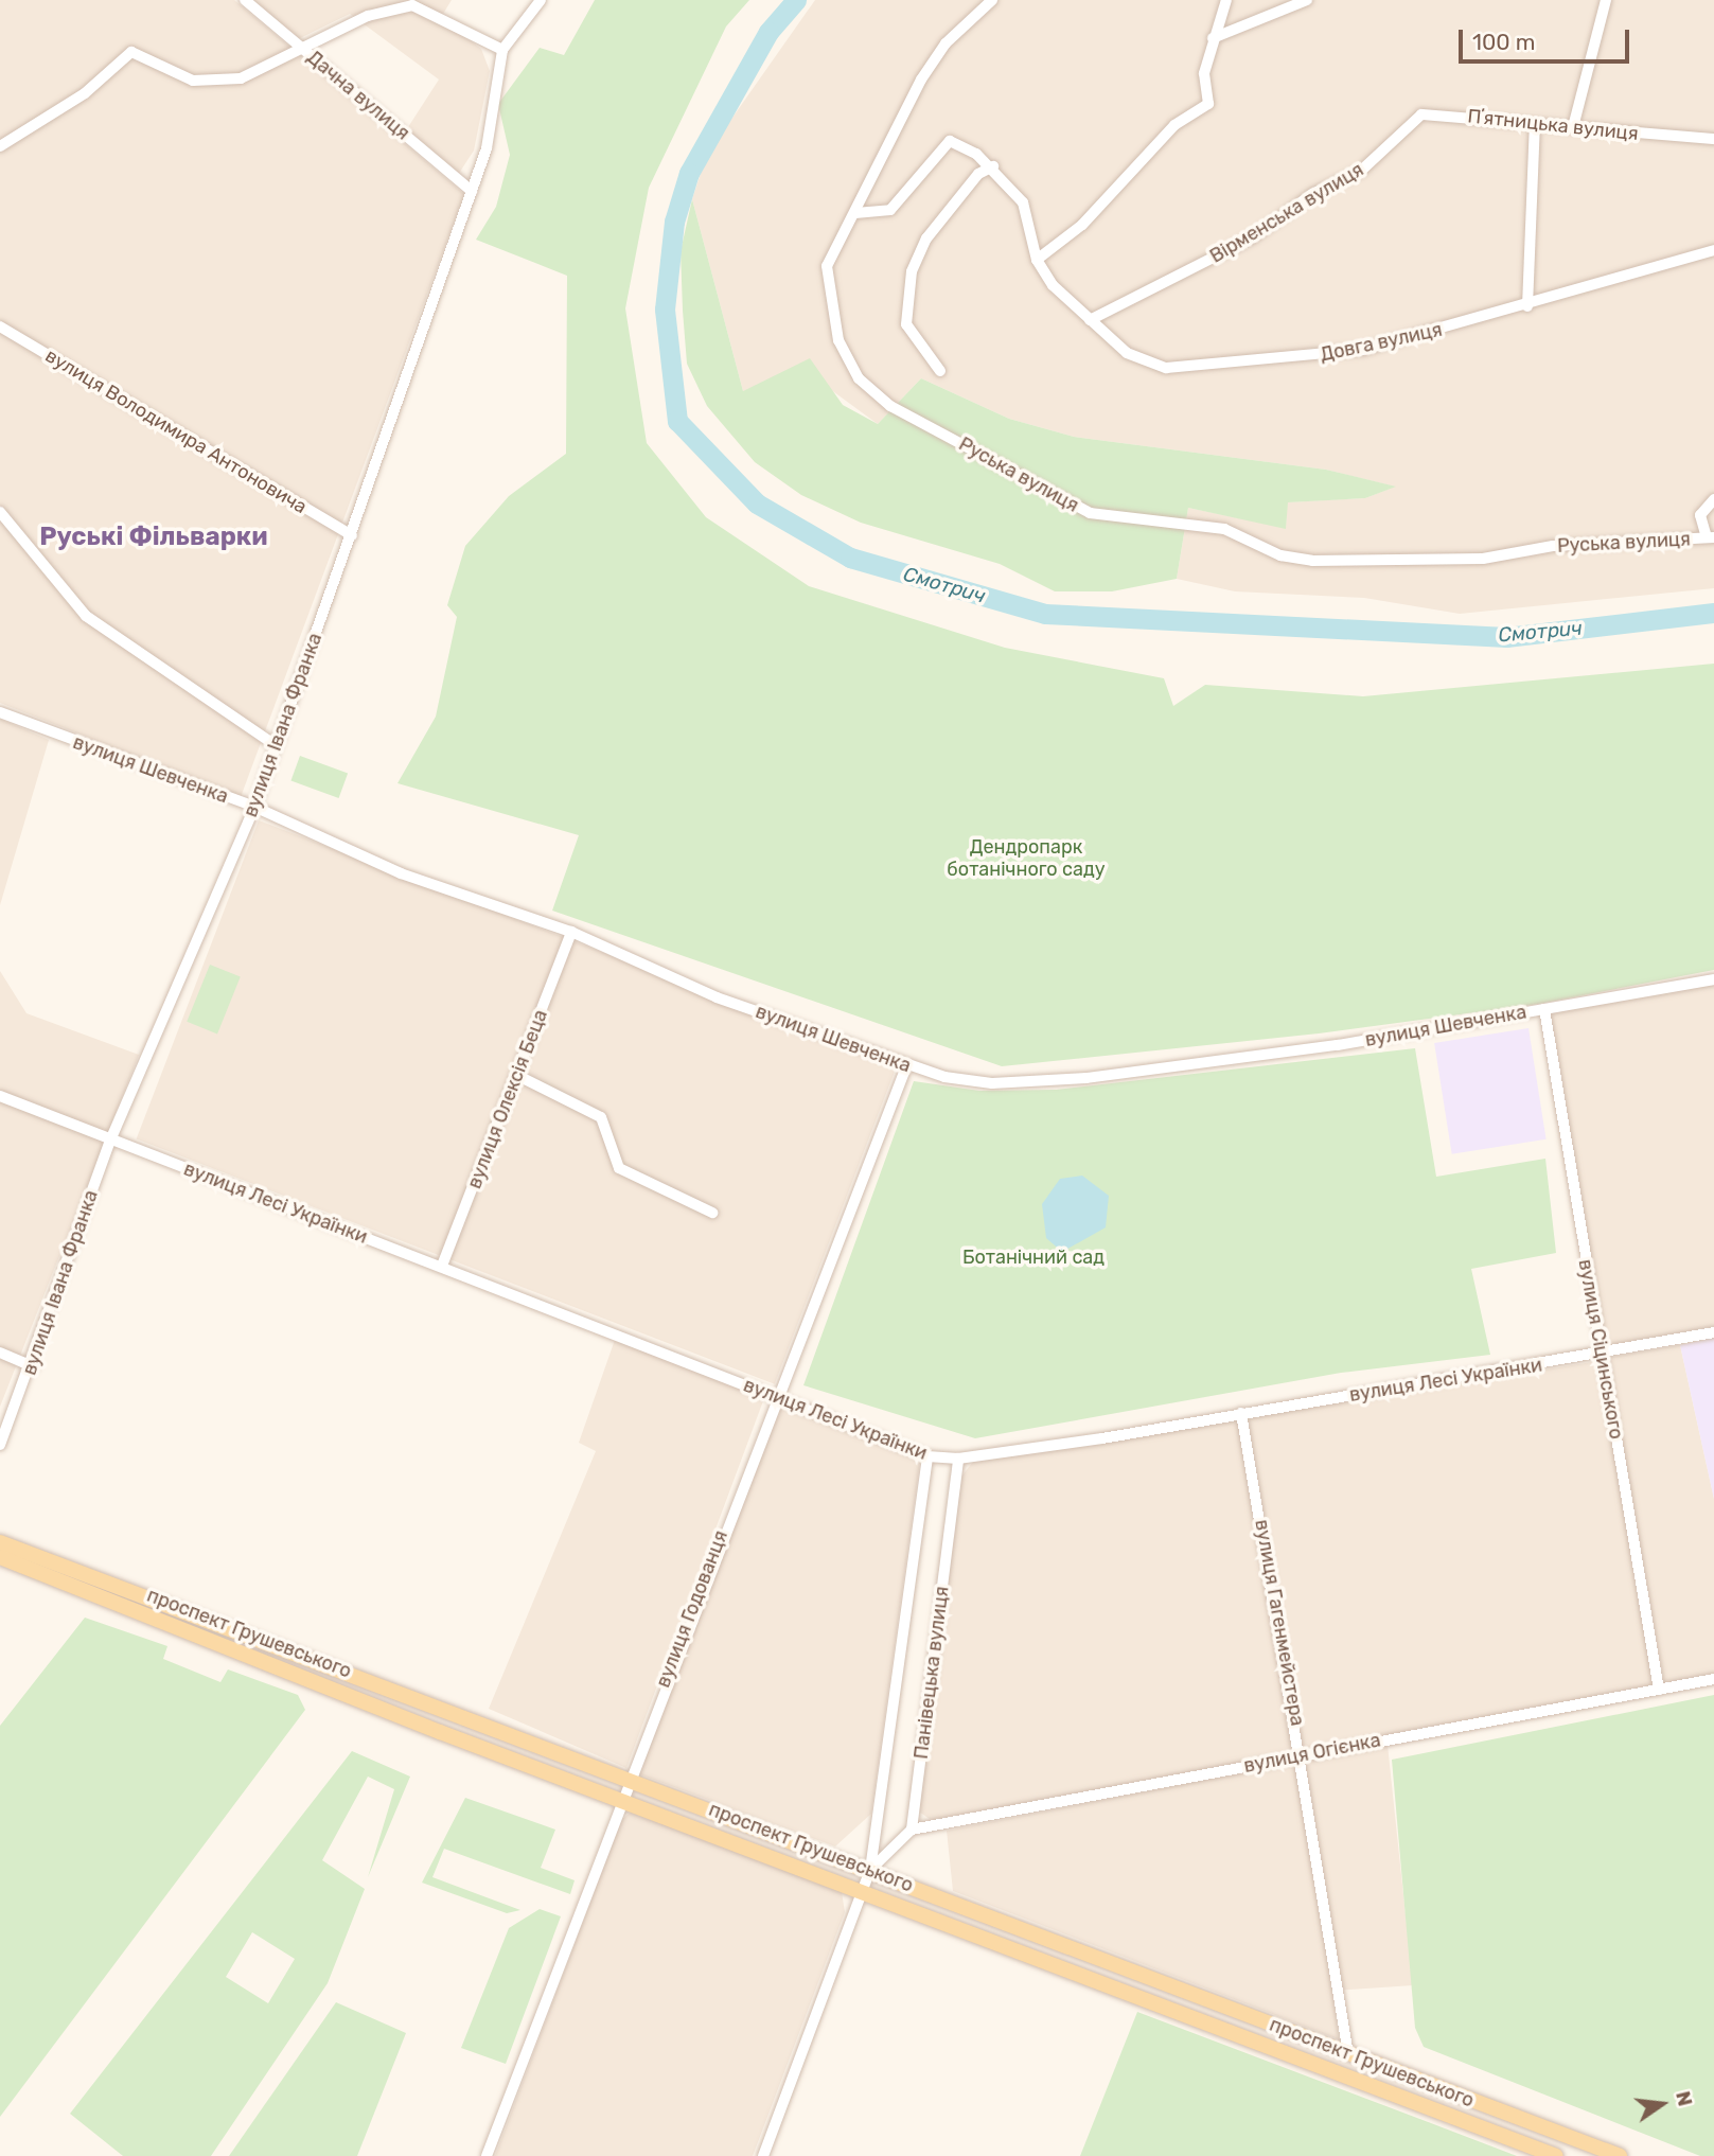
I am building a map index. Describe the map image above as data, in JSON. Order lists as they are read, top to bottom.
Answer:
{
  "streets": {
    "main road": ["проспект Грушевського"],
    "street": [
      "Дачна вулиця",
      "Пʼятницька вулиця",
      "Вірменська вулиця",
      "Довга вулиця",
      "вулиця Володимира Антоновича",
      "Руська вулиця",
      "вулиця Івана Франка",
      "вулиця Шевченка",
      "вулиця Олексія Беца",
      "вулиця Лесі Українки",
      "вулиця Сіцинського",
      "вулиця Годованця",
      "вулиця Гагенмейстера",
      "Панівецька вулиця",
      "вулиця Огієнка"
    ]
  },
  "crossings": [
    ["Дачна вулиця", "вулиця Івана Франка"],
    ["Пʼятницька вулиця", "Вірменська вулиця"],
    ["Вірменська вулиця", "Довга вулиця"],
    ["вулиця Володимира Антоновича", "вулиця Івана Франка"],
    ["вулиця Івана Франка", "вулиця Шевченка"],
    ["вулиця Івана Франка", "вулиця Лесі Українки"],
    ["вулиця Шевченка", "вулиця Олексія Беца"],
    ["вулиця Шевченка", "вулиця Сіцинського"],
    ["вулиця Шевченка", "вулиця Годованця"],
    ["вулиця Олексія Беца", "вулиця Лесі Українки"],
    ["вулиця Лесі Українки", "вулиця Сіцинського"],
    ["вулиця Лесі Українки", "вулиця Годованця"],
    ["вулиця Лесі Українки", "вулиця Гагенмейстера"],
    ["вулиця Лесі Українки", "Панівецька вулиця"],
    ["вулиця Сіцинського", "вулиця Огієнка"],
    ["вулиця Годованця", "проспект Грушевського"],
    ["вулиця Гагенмейстера", "проспект Грушевського"],
    ["вулиця Гагенмейстера", "вулиця Огієнка"],
    ["проспект Грушевського", "Панівецька вулиця"],
    ["Панівецька вулиця", "вулиця Огієнка"]
  ],
  "districts": ["Руські Фільварки"],
  "water": ["Смотрич"],
  "parks": ["Дендропарк ботанічного саду", "Ботанічний сад"],
  "scale_bar": "100 m",
  "north": "right"
}
